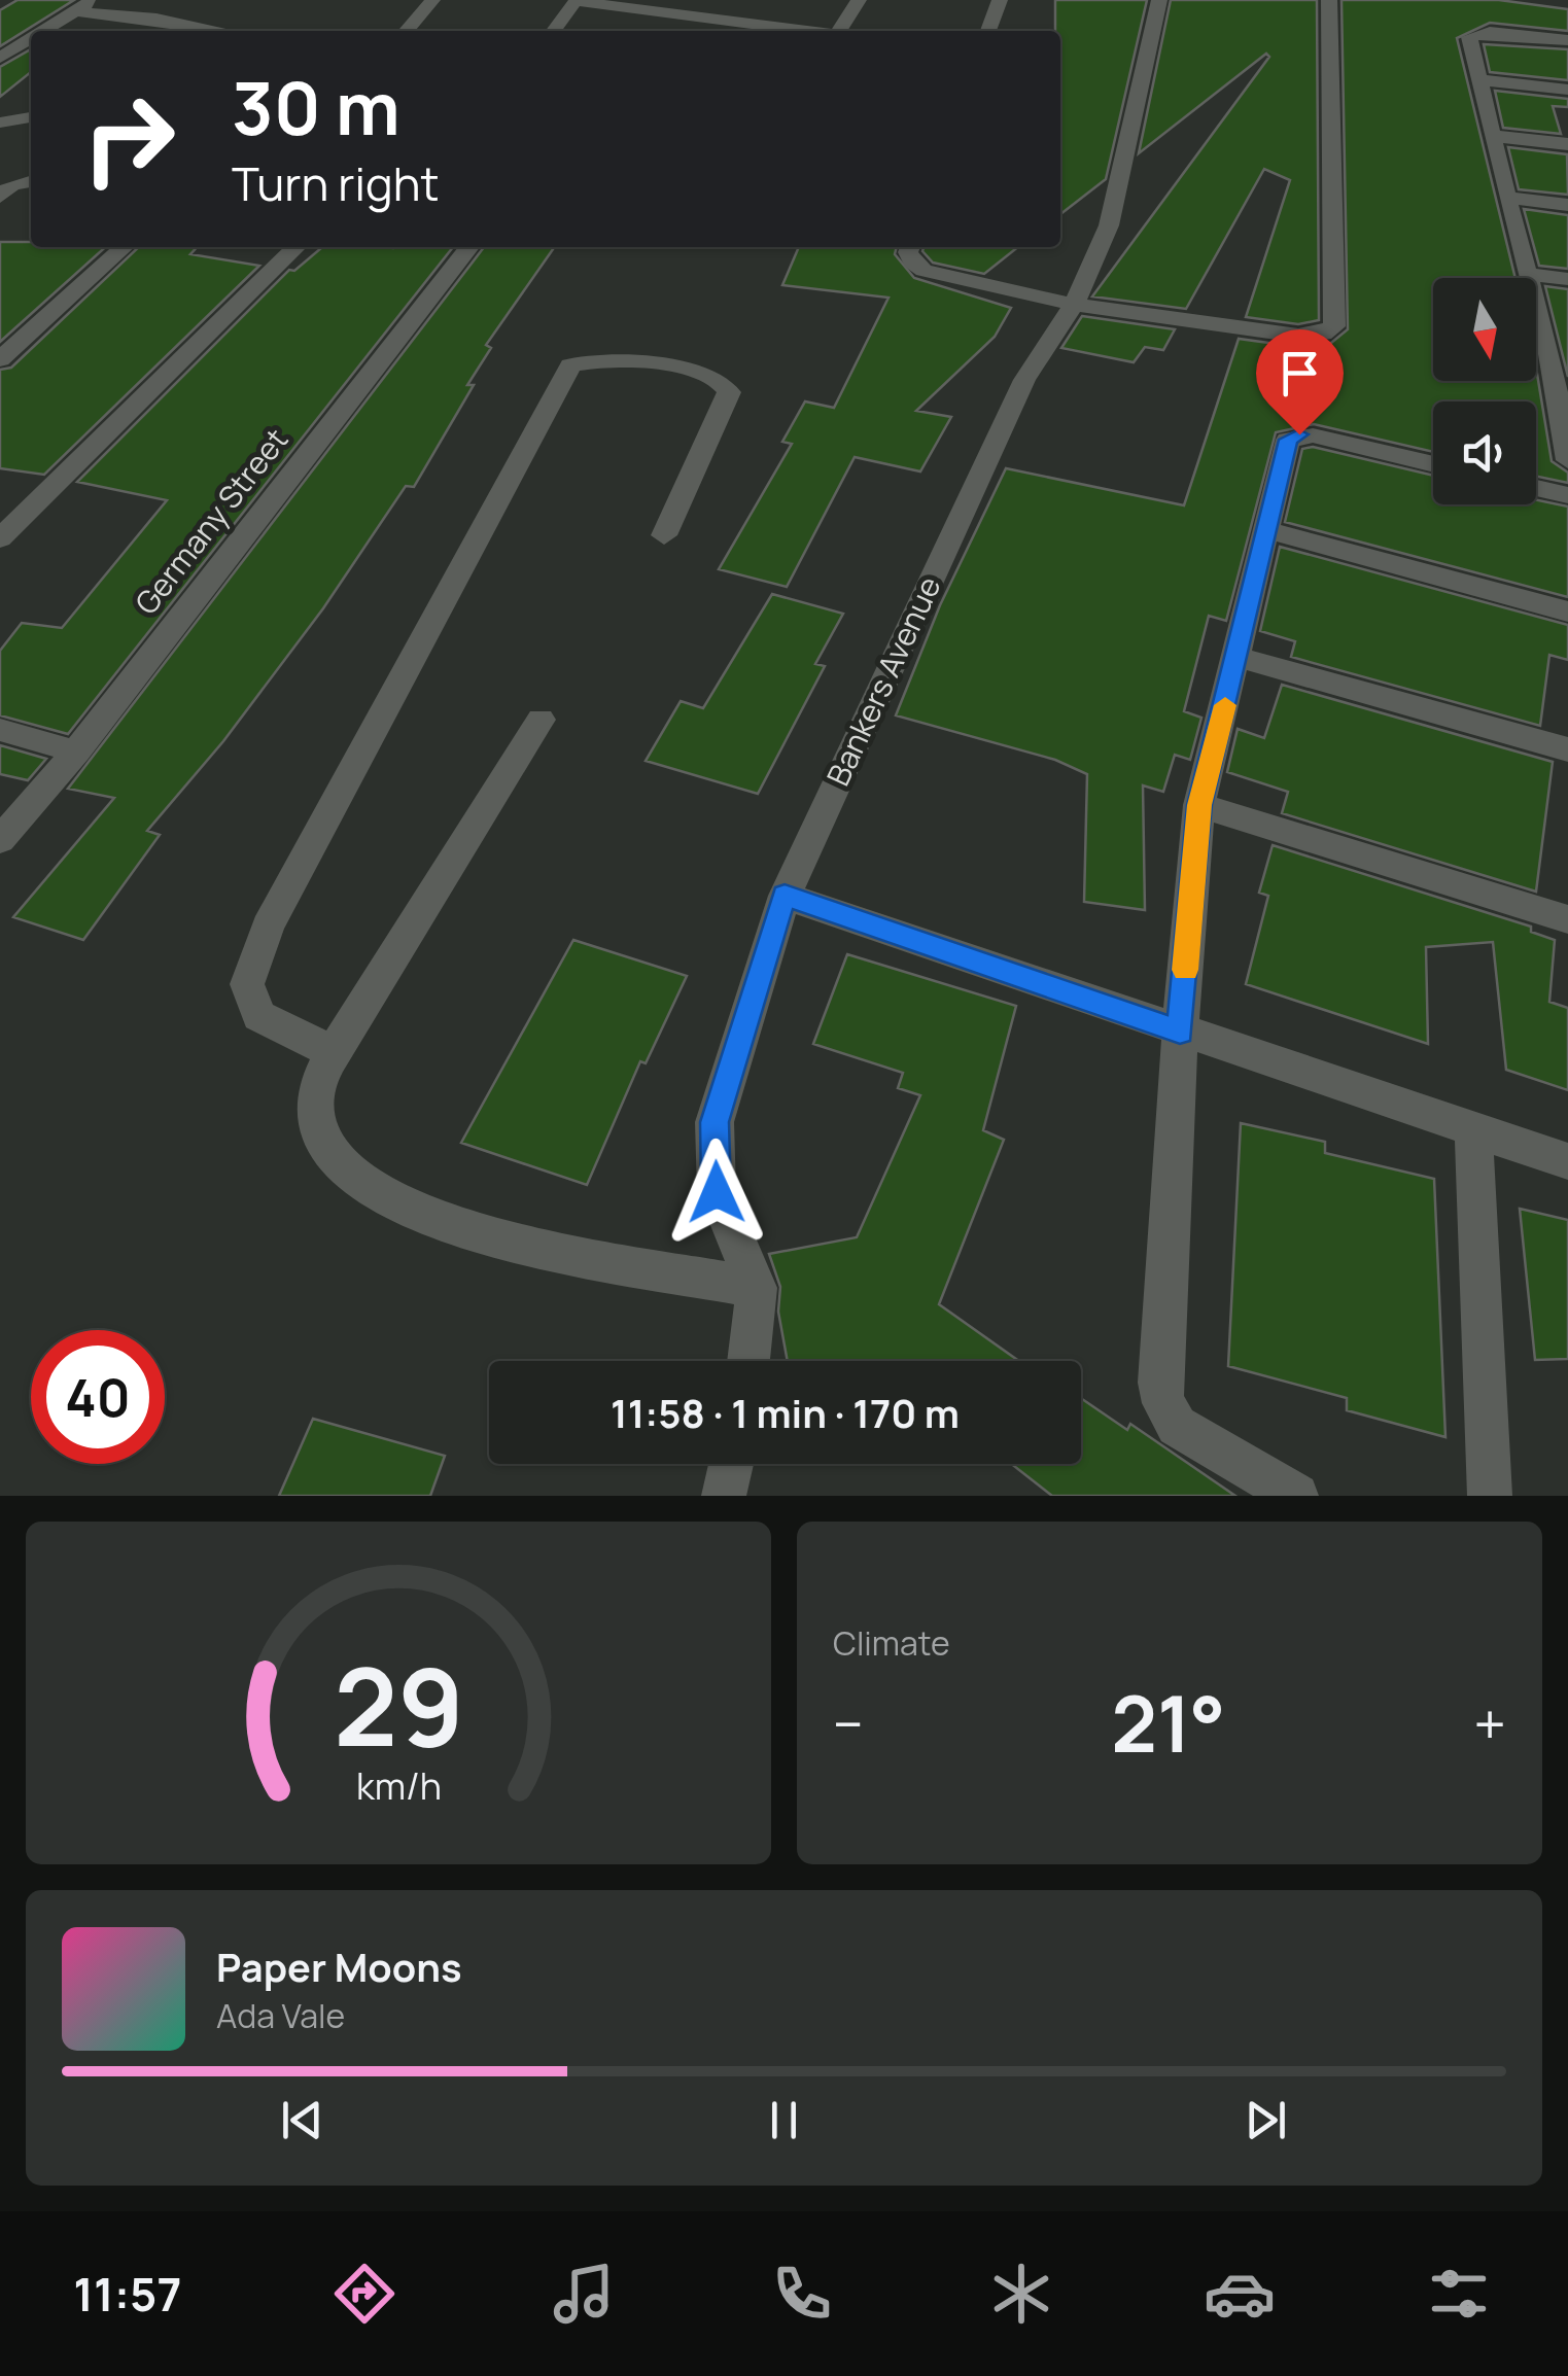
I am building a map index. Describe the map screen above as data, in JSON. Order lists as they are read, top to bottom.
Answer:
{
  "streets": {
    "street": ["Germany Street", "Bankers Avenue"]
  },
  "north": "bottom",
  "page": {
    "turn": ["30 m", "Turn right"],
    "limit": "40",
    "trip": "11:58 · 1 min · 170 m",
    "tile": "Climate",
    "heat": ["−", "21°", "+"],
    "song": ["Paper Moons", "Ada Vale"],
    "tabs": "11:57",
    "gauge": ["29", "km/h"]
  }
}
